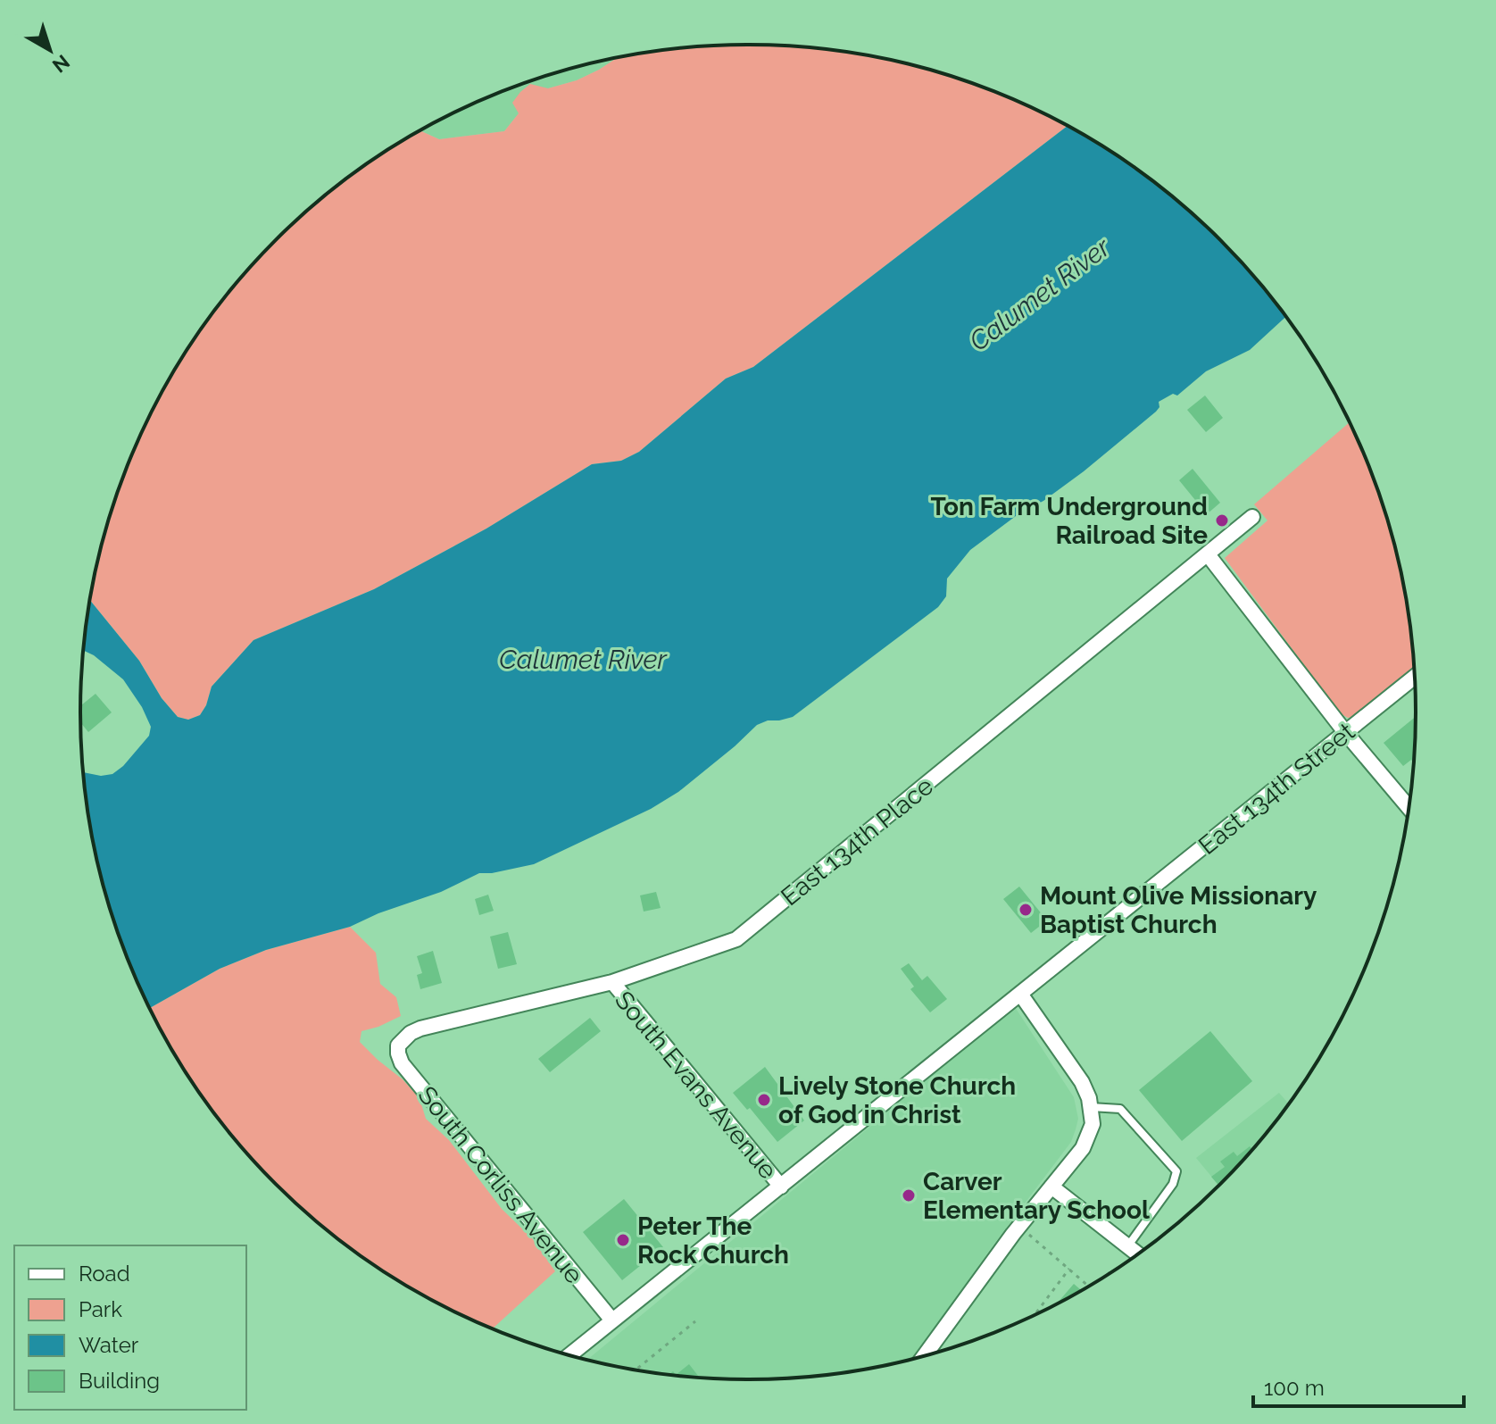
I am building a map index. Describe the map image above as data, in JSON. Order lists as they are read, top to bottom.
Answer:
{
  "streets": {
    "street": [
      "East 134th Street",
      "East 134th Place",
      "South Evans Avenue",
      "South Corliss Avenue"
    ]
  },
  "crossings": [
    ["East 134th Street", "South Evans Avenue"],
    ["East 134th Street", "South Corliss Avenue"],
    ["East 134th Place", "South Evans Avenue"],
    ["East 134th Place", "South Corliss Avenue"]
  ],
  "water": ["Calumet River"],
  "places": [
    "Ton Farm Underground Railroad Site",
    "Mount Olive Missionary Baptist Church",
    "Lively Stone Church of God in Christ",
    "Carver Elementary School",
    "Peter The Rock Church"
  ],
  "legend": [
    "Road",
    "Park",
    "Water",
    "Building"
  ],
  "scale_bar": "100 m",
  "north": "bottom right"
}
